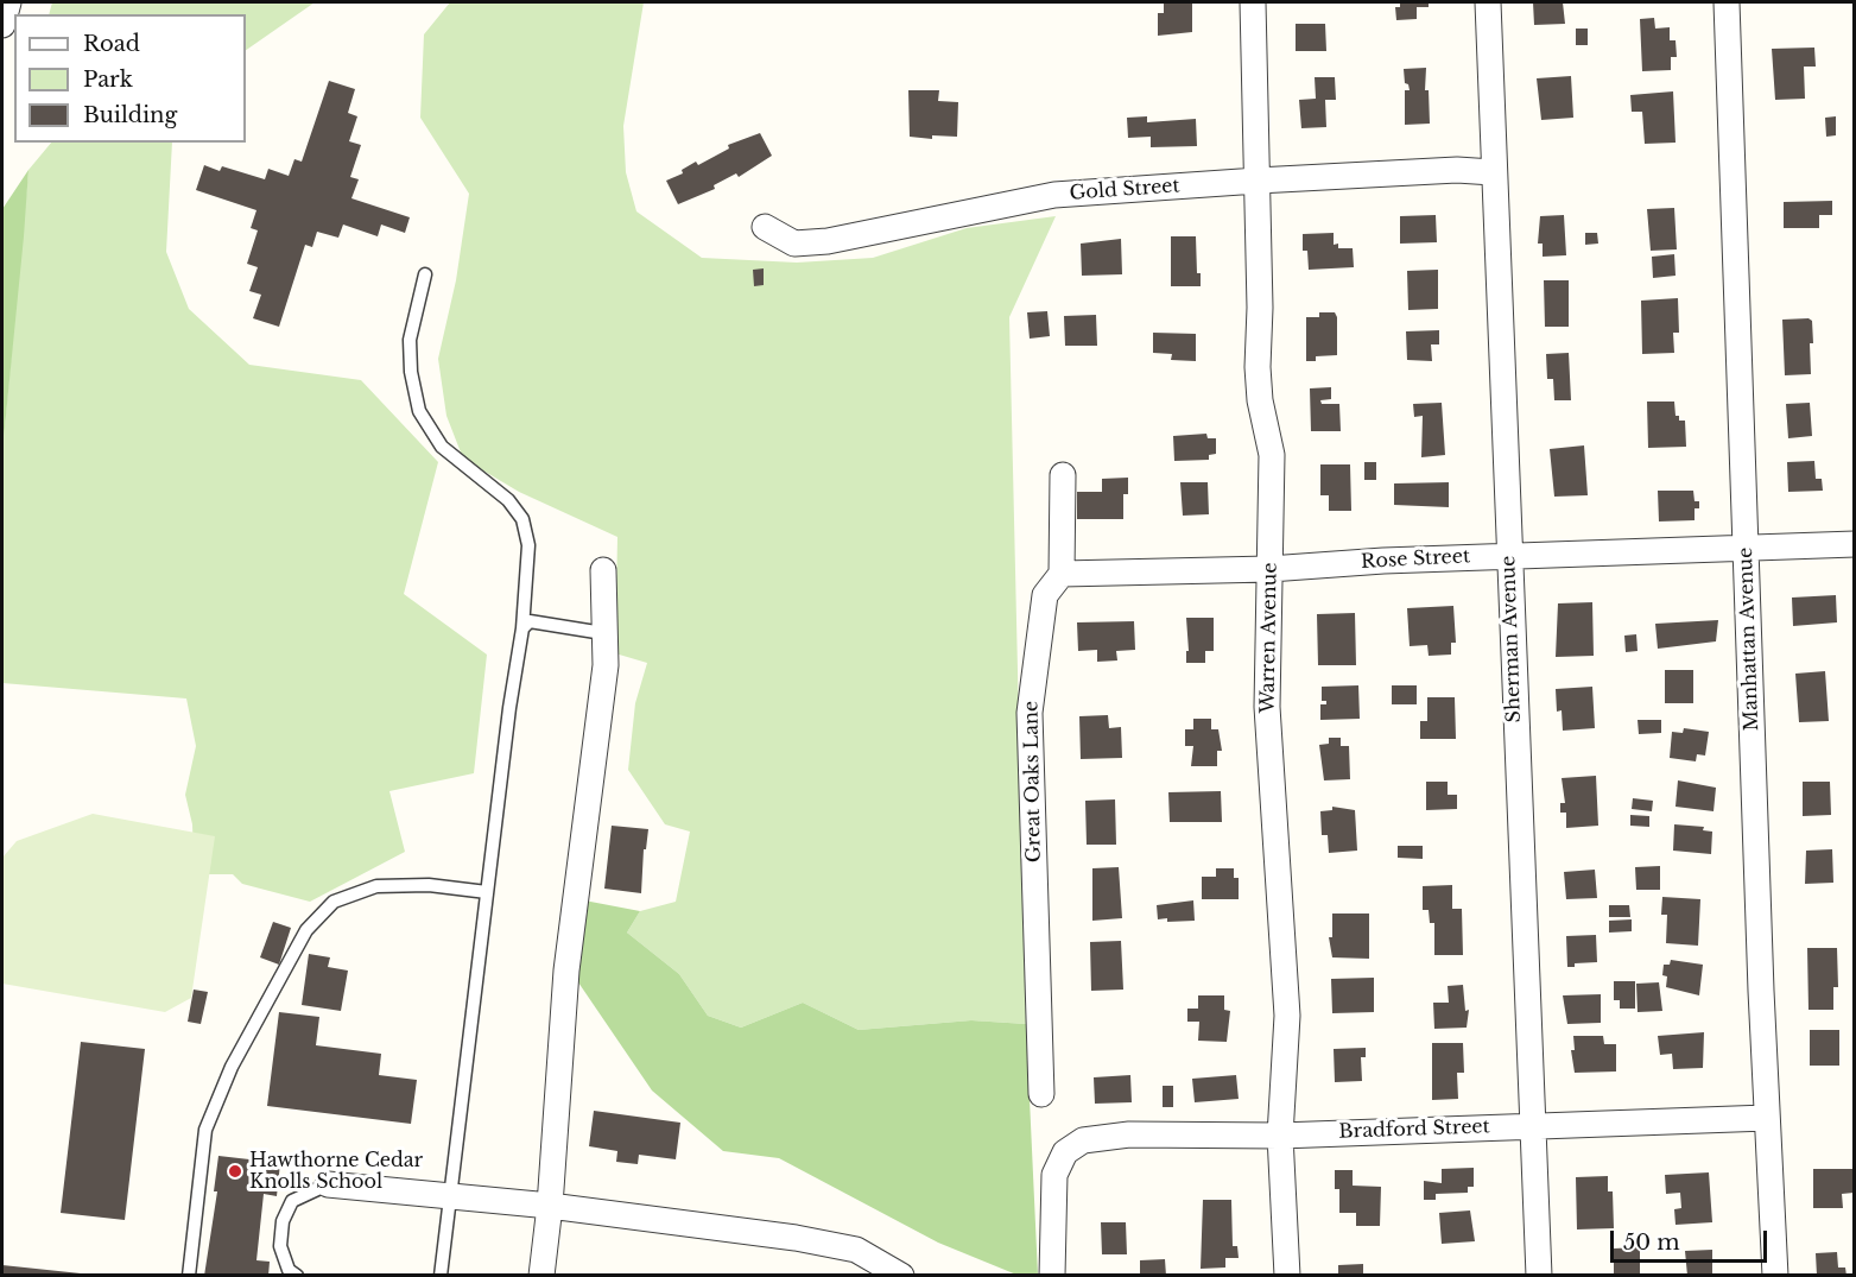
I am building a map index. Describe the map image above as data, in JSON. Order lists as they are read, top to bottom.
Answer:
{
  "streets": {
    "street": [
      "Gold Street",
      "Rose Street",
      "Warren Avenue",
      "Sherman Avenue",
      "Manhattan Avenue",
      "Great Oaks Lane",
      "Bradford Street"
    ]
  },
  "crossings": [
    ["Gold Street", "Warren Avenue"],
    ["Gold Street", "Sherman Avenue"],
    ["Rose Street", "Warren Avenue"],
    ["Rose Street", "Sherman Avenue"],
    ["Rose Street", "Manhattan Avenue"],
    ["Rose Street", "Great Oaks Lane"],
    ["Warren Avenue", "Bradford Street"],
    ["Sherman Avenue", "Bradford Street"],
    ["Manhattan Avenue", "Bradford Street"]
  ],
  "places": ["Hawthorne Cedar Knolls School"],
  "legend": ["Road", "Park", "Building"],
  "scale_bar": "50 m"
}
